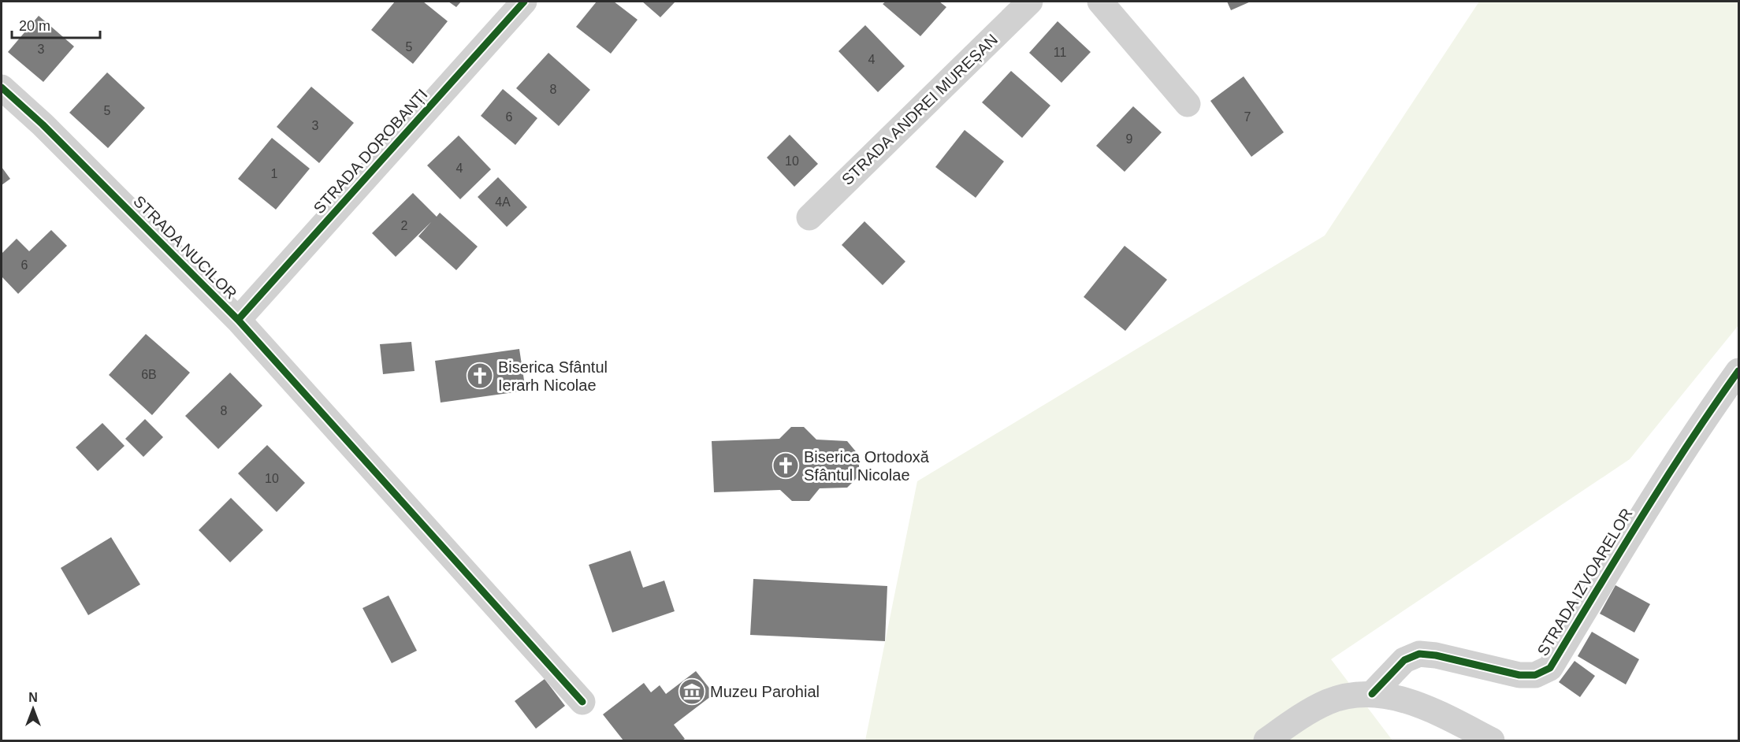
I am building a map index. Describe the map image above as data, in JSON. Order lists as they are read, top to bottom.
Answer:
{
  "streets": {
    "street": [
      "STRADA ANDREI MUREȘAN",
      "STRADA DOROBANȚI",
      "STRADA NUCILOR",
      "STRADA IZVOARELOR"
    ]
  },
  "crossings": [
    ["STRADA DOROBANȚI", "STRADA NUCILOR"]
  ],
  "places": {
    "church": ["Biserica Sfântul Ierarh Nicolae", "Biserica Ortodoxă Sfântul Nicolae"],
    "museum": ["Muzeu Parohial"]
  },
  "house_numbers": [
    "5",
    "3",
    "11",
    "4",
    "8",
    "5",
    "6",
    "7",
    "3",
    "9",
    "10",
    "4",
    "1",
    "4A",
    "2",
    "6",
    "6B",
    "8",
    "10"
  ],
  "scale_bar": "20 m",
  "north": "top"
}
